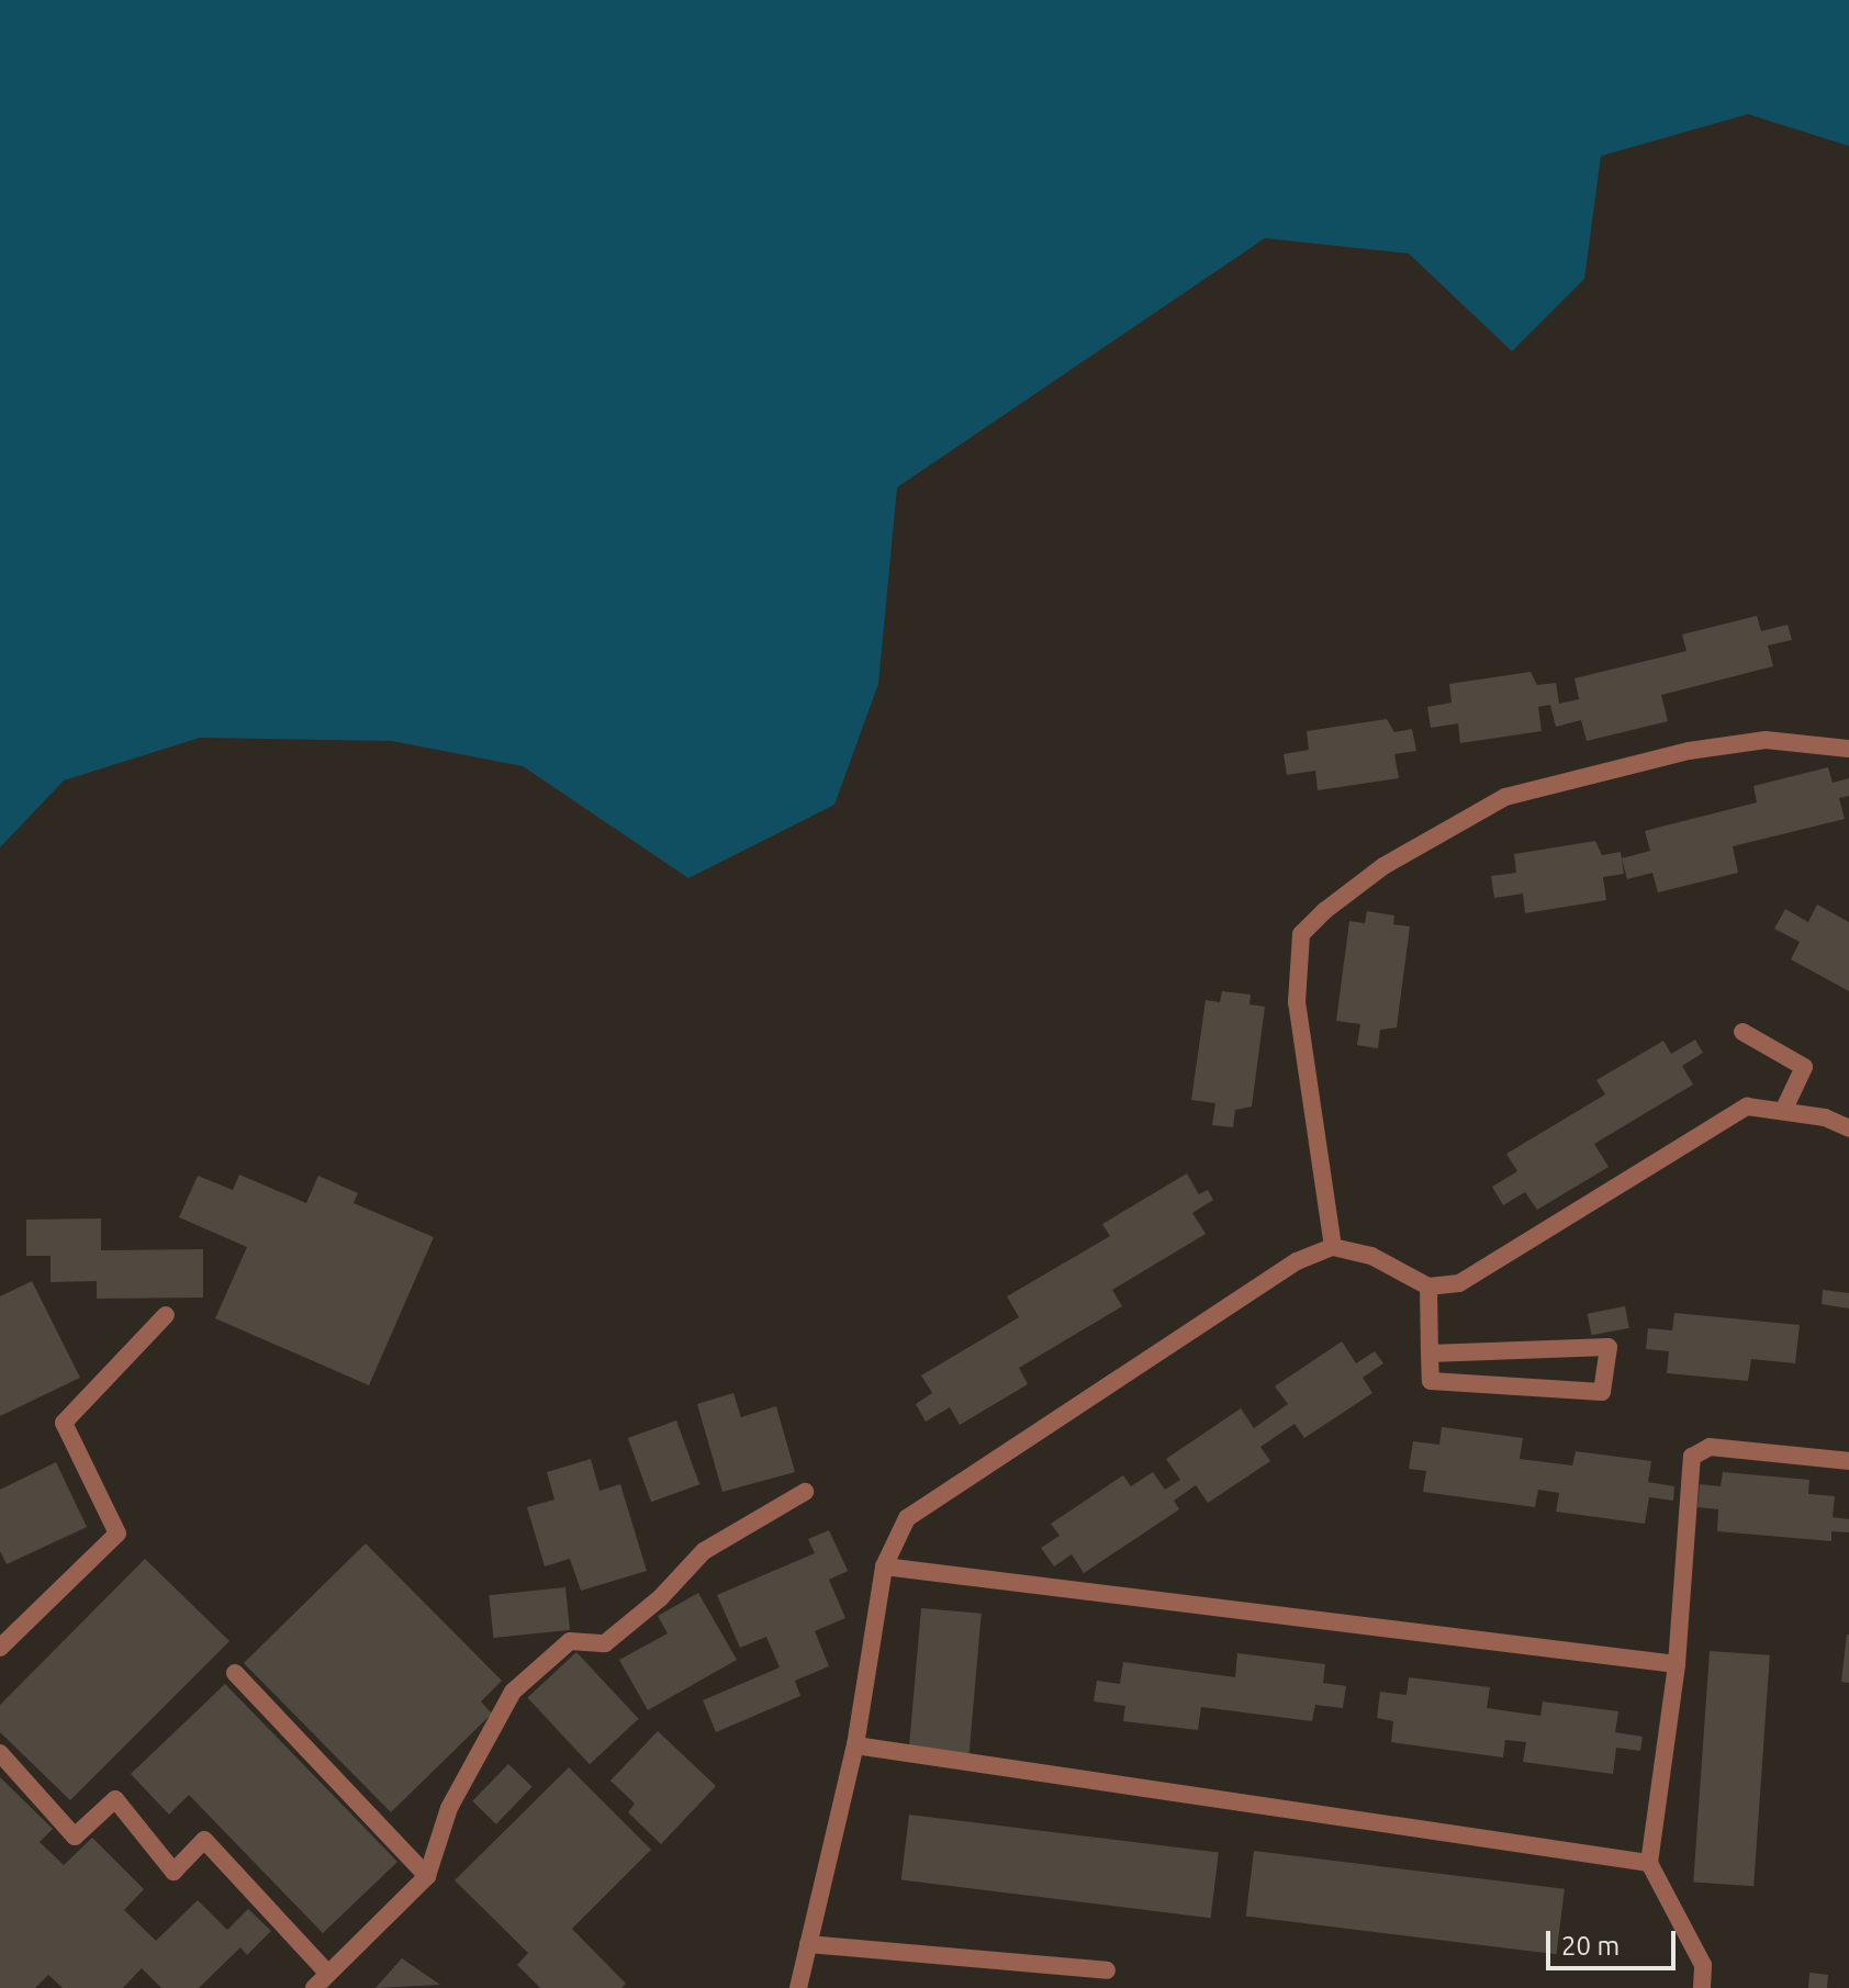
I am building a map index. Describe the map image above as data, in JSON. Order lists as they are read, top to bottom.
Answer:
{
  "scale_bar": "20 m"
}
